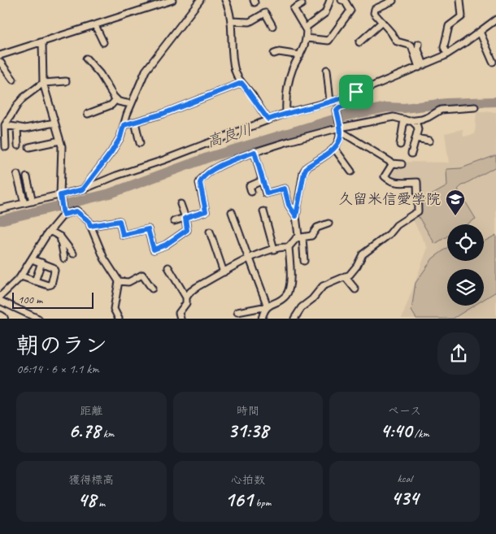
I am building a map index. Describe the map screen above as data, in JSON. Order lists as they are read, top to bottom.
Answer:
{
  "water": ["高良川"],
  "places": {
    "school or university": ["久留米信愛学院"]
  },
  "scale_bar": "100 m",
  "page": {
    "scale": "100 m",
    "heading": ["朝のラン", "06:14 · 6 × 1.1 km"],
    "stats": [
      ["距離", "6.78 km"],
      ["時間", "31:38"],
      ["ペース", "4:40 /km"],
      ["獲得標高", "48 m"],
      ["心拍数", "161 bpm"],
      ["kcal", "434"]
    ]
  }
}
